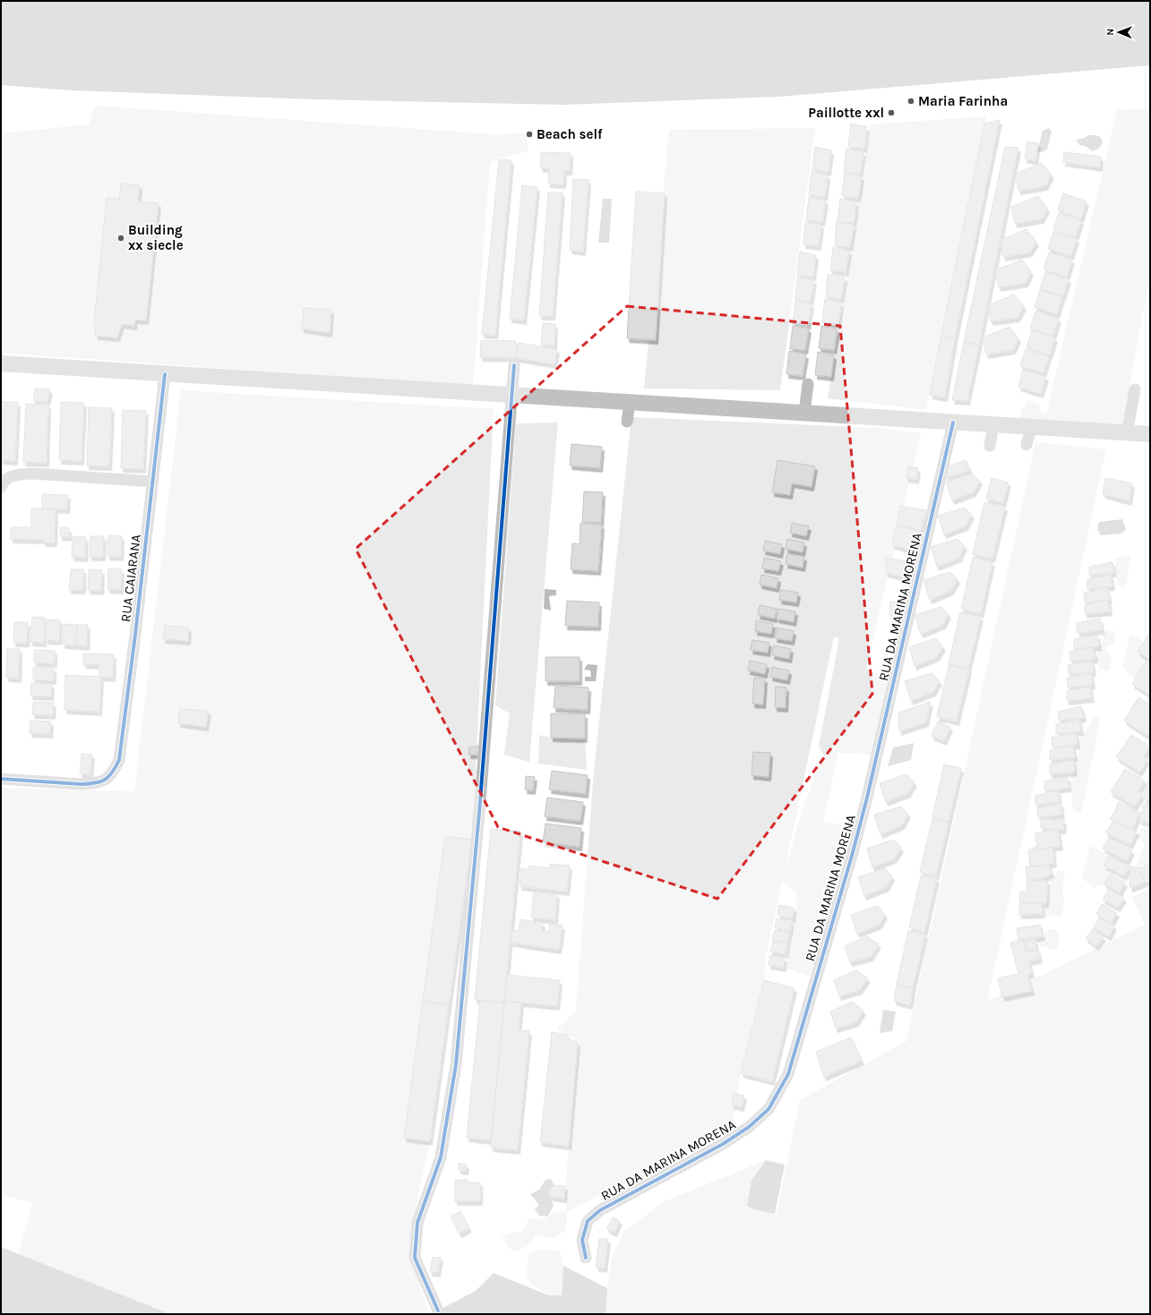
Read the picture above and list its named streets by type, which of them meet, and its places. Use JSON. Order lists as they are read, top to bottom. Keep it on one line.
{"streets":{"street":["RUA CAIARANA","RUA DA MARINA MORENA"]},"places":["Maria Farinha","Paillotte xxl","Beach self","Building xx siecle"],"north":"left"}
